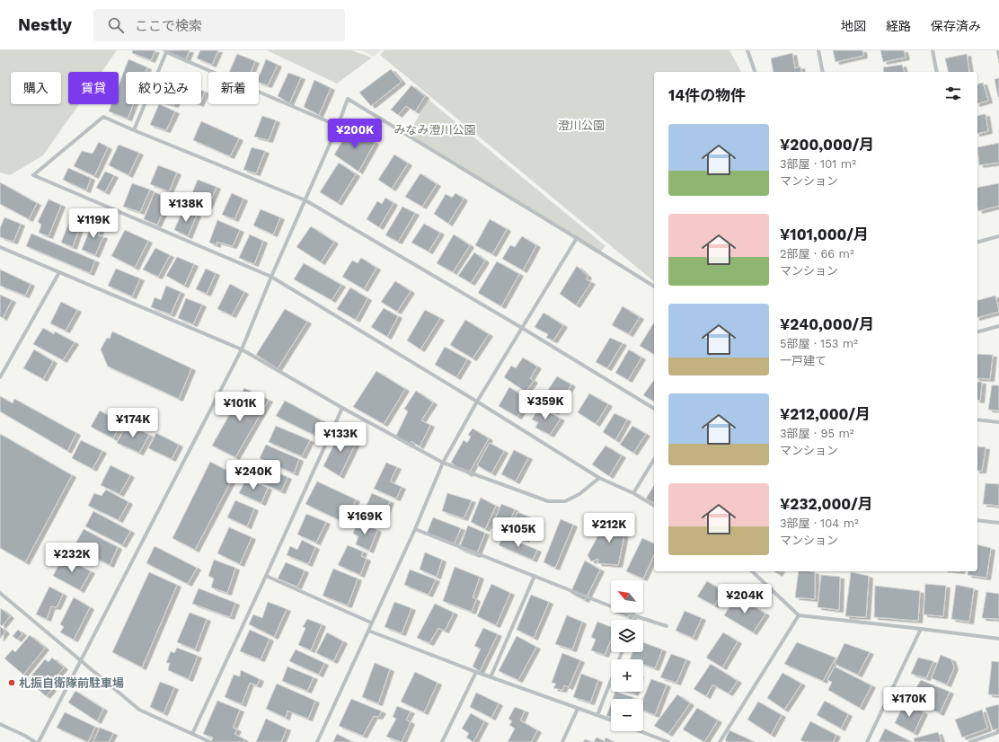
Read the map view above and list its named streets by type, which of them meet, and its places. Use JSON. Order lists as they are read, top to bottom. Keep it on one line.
{"parks":["澄川公園","みなみ澄川公園"],"places":["札振自衛隊前駐車場"],"north":"top left","page":{"header":"Nestly","search":"ここで検索","nav":["地図","経路","保存済み"],"chip":["購入","賃貸","絞り込み","新着"],"heading":"14件の物件","list":[{"name":"¥200,000/月","note":"3部屋 · 101 m² · マンション"},{"name":"¥101,000/月","note":"2部屋 · 66 m² · マンション"},{"name":"¥240,000/月","note":"5部屋 · 153 m² · 一戸建て"},{"name":"¥212,000/月","note":"3部屋 · 95 m² · マンション"},{"name":"¥232,000/月","note":"3部屋 · 104 m² · マンション"}],"price":["¥200K","¥138K","¥119K","¥359K","¥101K","¥174K","¥133K","¥240K","¥169K","¥212K","¥105K","¥232K","¥204K","¥170K"],"map_buttons":["+","−"]}}
